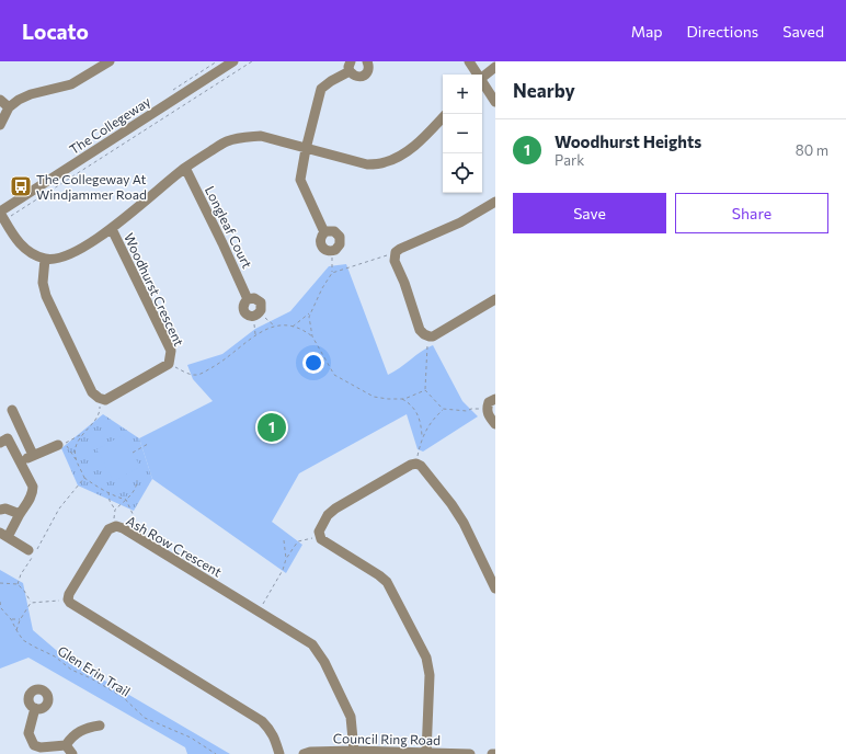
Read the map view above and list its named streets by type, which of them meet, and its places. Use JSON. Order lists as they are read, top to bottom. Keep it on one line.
{"streets":{"street":["The Collegeway","Longleaf Court","Woodhurst Crescent","Ash Row Crescent","Council Ring Road"],"path":["Glen Erin Trail"]},"crossings":[["Ash Row Crescent","Council Ring Road"]],"places":{"bus stop":["The Collegeway At Windjammer Road"]},"page":{"header":"Locato","nav":["Map","Directions","Saved"],"heading":"Nearby","map_buttons":["+","−"],"list":[{"mark":"1","name":"Woodhurst Heights","note":"Park","value":"80 m"}],"buttons":["Save","Share"],"pins":"1"}}
